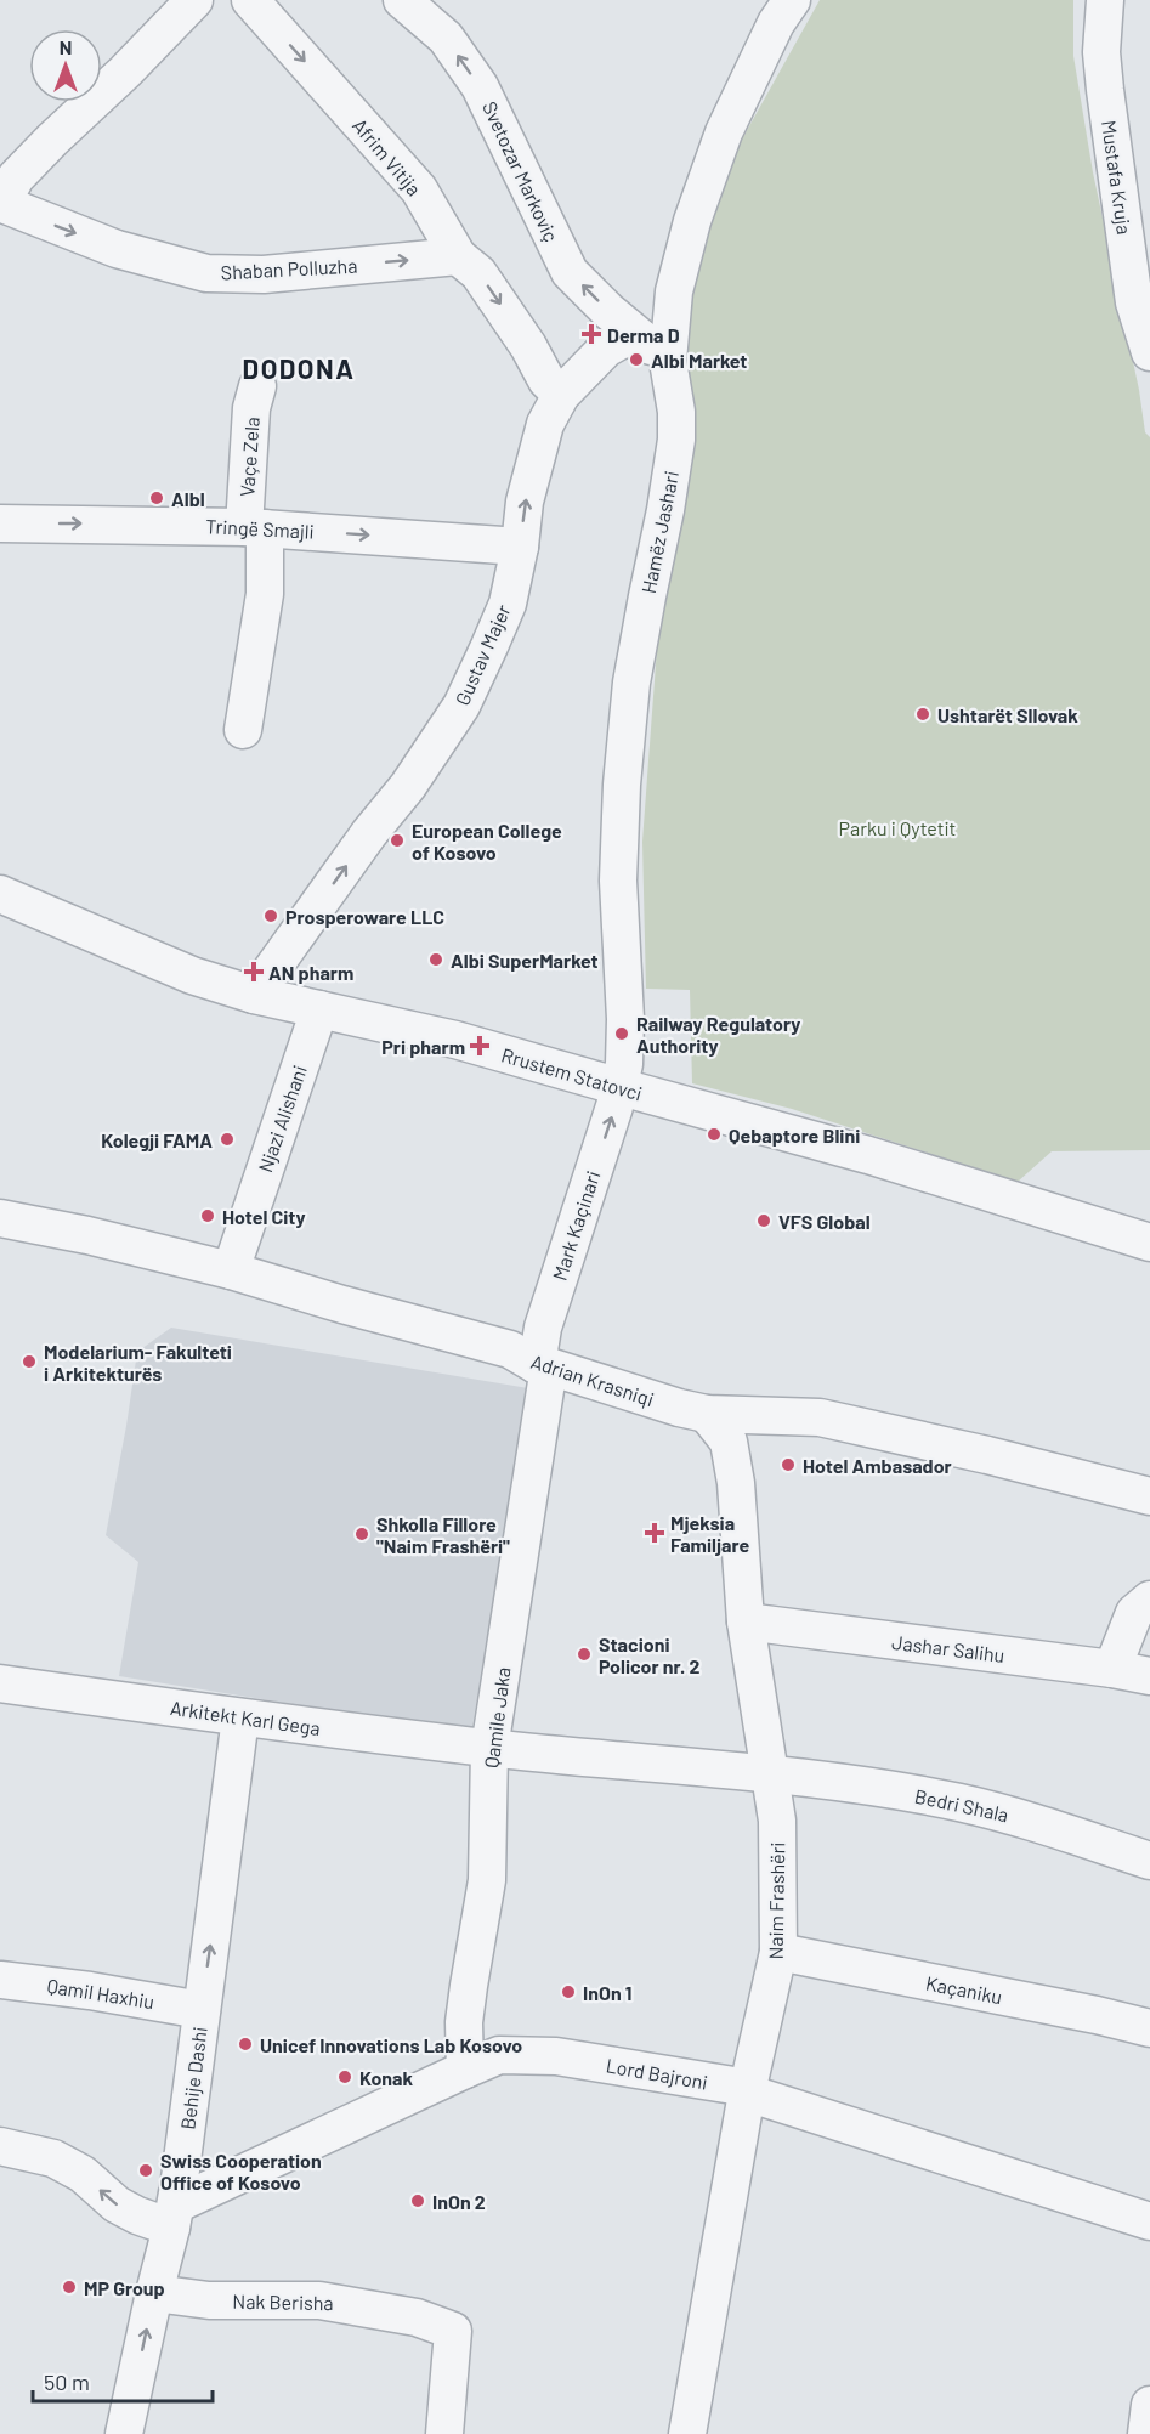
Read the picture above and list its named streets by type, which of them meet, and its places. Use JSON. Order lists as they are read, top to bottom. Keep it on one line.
{"streets":{"street":["Afrim Vitija","Svetozar Markoviç","Mustafa Kruja","Shaban Polluzha","Vaçe Zela","Tringë Smajli","Hamëz Jashari","Gustav Majer","Rrustem Statovci","Njazi Alishani","Mark Kaçinari","Adrian Krasniqi","Jashar Salihu","Arkitekt Karl Gega","Qamile Jaka","Bedri Shala","Naim Frashëri","Kaçaniku","Qamil Haxhiu","Lord Bajroni","Behije Dashi","Nak Berisha"]},"crossings":[["Afrim Vitija","Shaban Polluzha"],["Afrim Vitija","Gustav Majer"],["Svetozar Markoviç","Hamëz Jashari"],["Svetozar Markoviç","Gustav Majer"],["Vaçe Zela","Tringë Smajli"],["Tringë Smajli","Gustav Majer"],["Hamëz Jashari","Gustav Majer"],["Hamëz Jashari","Rrustem Statovci"],["Hamëz Jashari","Mark Kaçinari"],["Gustav Majer","Rrustem Statovci"],["Rrustem Statovci","Njazi Alishani"],["Rrustem Statovci","Mark Kaçinari"],["Njazi Alishani","Adrian Krasniqi"],["Mark Kaçinari","Adrian Krasniqi"],["Mark Kaçinari","Qamile Jaka"],["Adrian Krasniqi","Qamile Jaka"],["Adrian Krasniqi","Naim Frashëri"],["Jashar Salihu","Naim Frashëri"],["Arkitekt Karl Gega","Qamile Jaka"],["Arkitekt Karl Gega","Bedri Shala"],["Arkitekt Karl Gega","Naim Frashëri"],["Arkitekt Karl Gega","Behije Dashi"],["Qamile Jaka","Lord Bajroni"],["Bedri Shala","Naim Frashëri"],["Naim Frashëri","Kaçaniku"],["Naim Frashëri","Lord Bajroni"],["Qamil Haxhiu","Behije Dashi"],["Lord Bajroni","Behije Dashi"],["Behije Dashi","Nak Berisha"]],"one_way":["Afrim Vitija","Svetozar Markoviç","Shaban Polluzha","Tringë Smajli","Gustav Majer","Mark Kaçinari","Behije Dashi"],"districts":["DODONA"],"parks":["Parku i Qytetit"],"places":{"health":["Derma D","AN pharm","Pri pharm","Mjeksia Familjare"],"other":["Albi Market","Albl","Ushtarët Sllovak","European College of Kosovo","Prosperoware LLC","Albi SuperMarket","Railway Regulatory Authority","Qebaptore Blini","Kolegji FAMA","Hotel City","VFS Global","Modelarium- Fakulteti i Arkitekturës","Hotel Ambasador","Shkolla Fillore \"Naim Frashëri\"","Stacioni Policor nr. 2","InOn 1","Unicef Innovations Lab Kosovo","Konak","Swiss Cooperation Office of Kosovo","InOn 2","MP Group"]},"scale_bar":"50 m","north":"top"}
